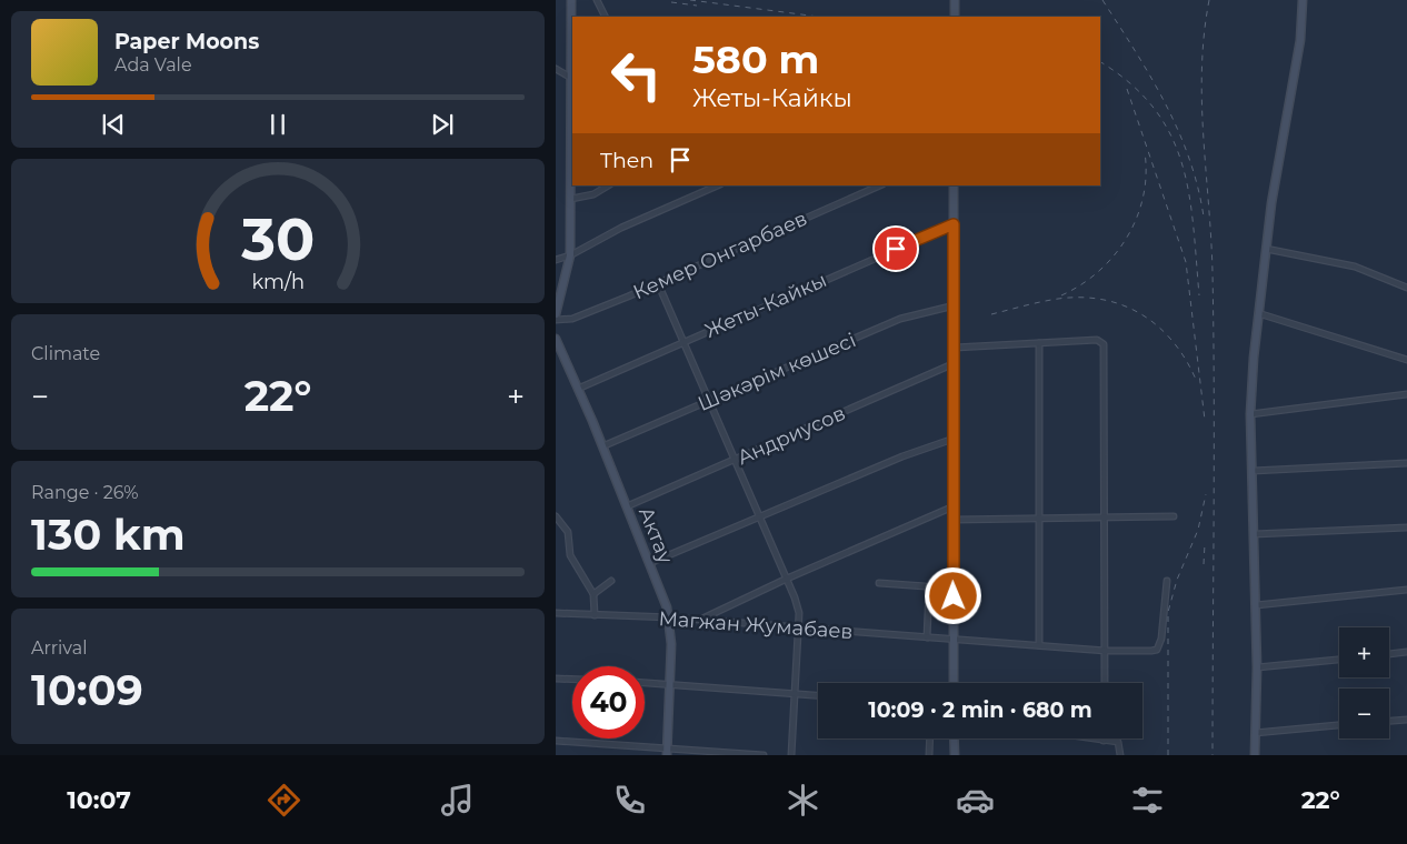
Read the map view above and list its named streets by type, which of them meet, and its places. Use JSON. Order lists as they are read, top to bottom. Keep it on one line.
{"streets":{"street":["Кемер Онгарбаев","Жеты-Кайкы","Шәкәрім көшесі","Андриусов","Актау","Магжан Жумабаев"]},"crossings":[["Жеты-Кайкы","Актау"],["Шәкәрім көшесі","Актау"],["Андриусов","Актау"],["Актау","Магжан Жумабаев"]],"page":{"turn":["580 m","Жеты-Кайкы"],"song":["Paper Moons","Ada Vale"],"then":"Then","tile":["Climate",["Range · 26%","130 km"],["Arrival","10:09"]],"heat":["−","22°","+"],"map_buttons":["+","−"],"limit":"40","trip":"10:09 · 2 min · 680 m","tabs":["10:07","22°"],"gauge":["30","km/h"]}}
